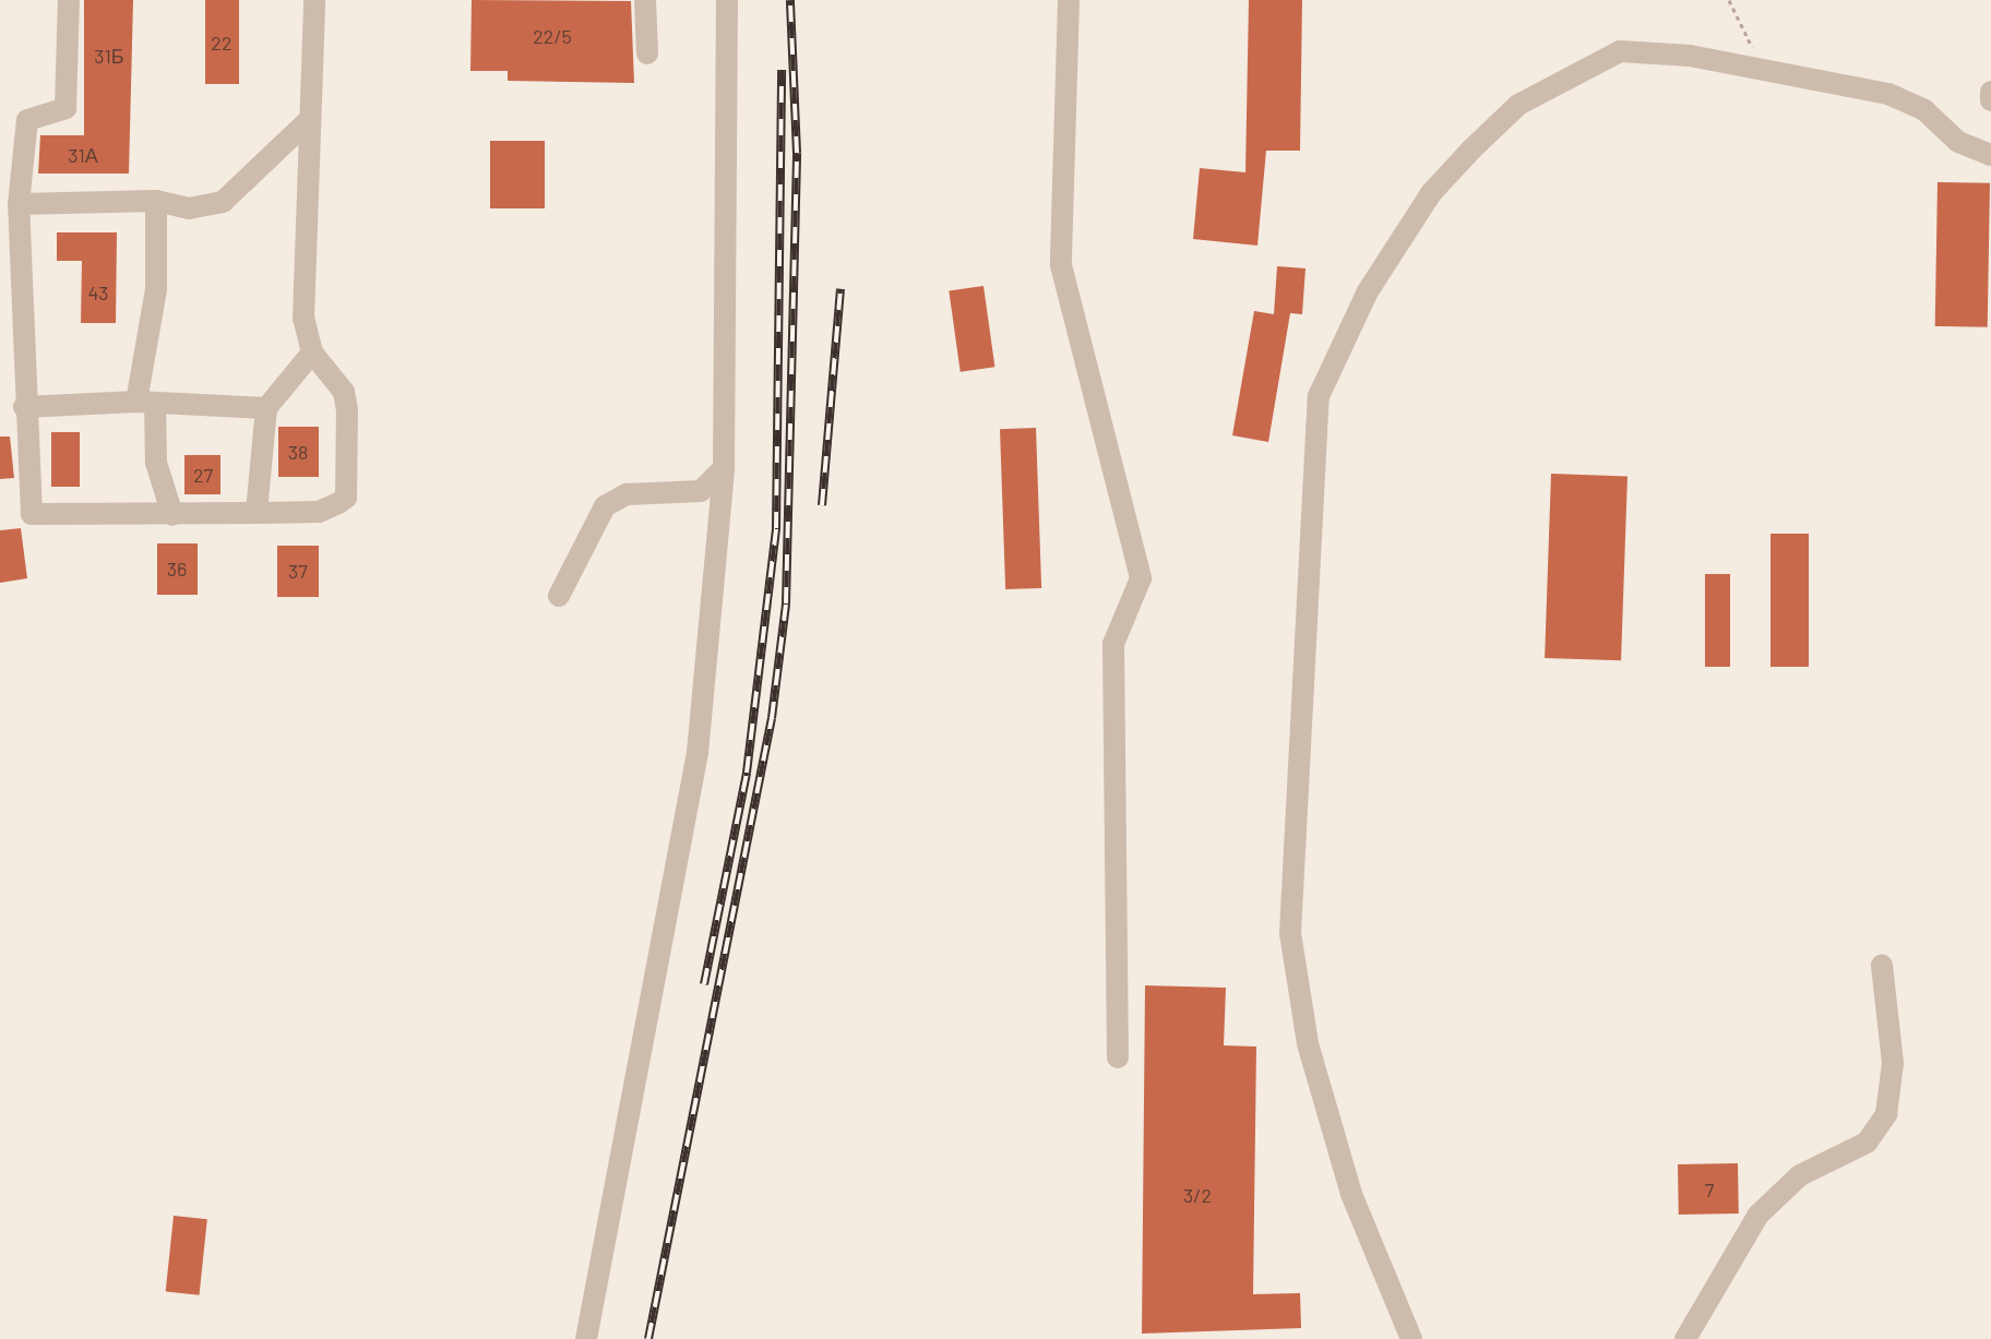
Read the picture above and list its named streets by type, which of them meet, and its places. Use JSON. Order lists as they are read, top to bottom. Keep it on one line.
{"house_numbers":["22/5","22","31Б","31А","43","38","27","36","37","7","3/2"]}
